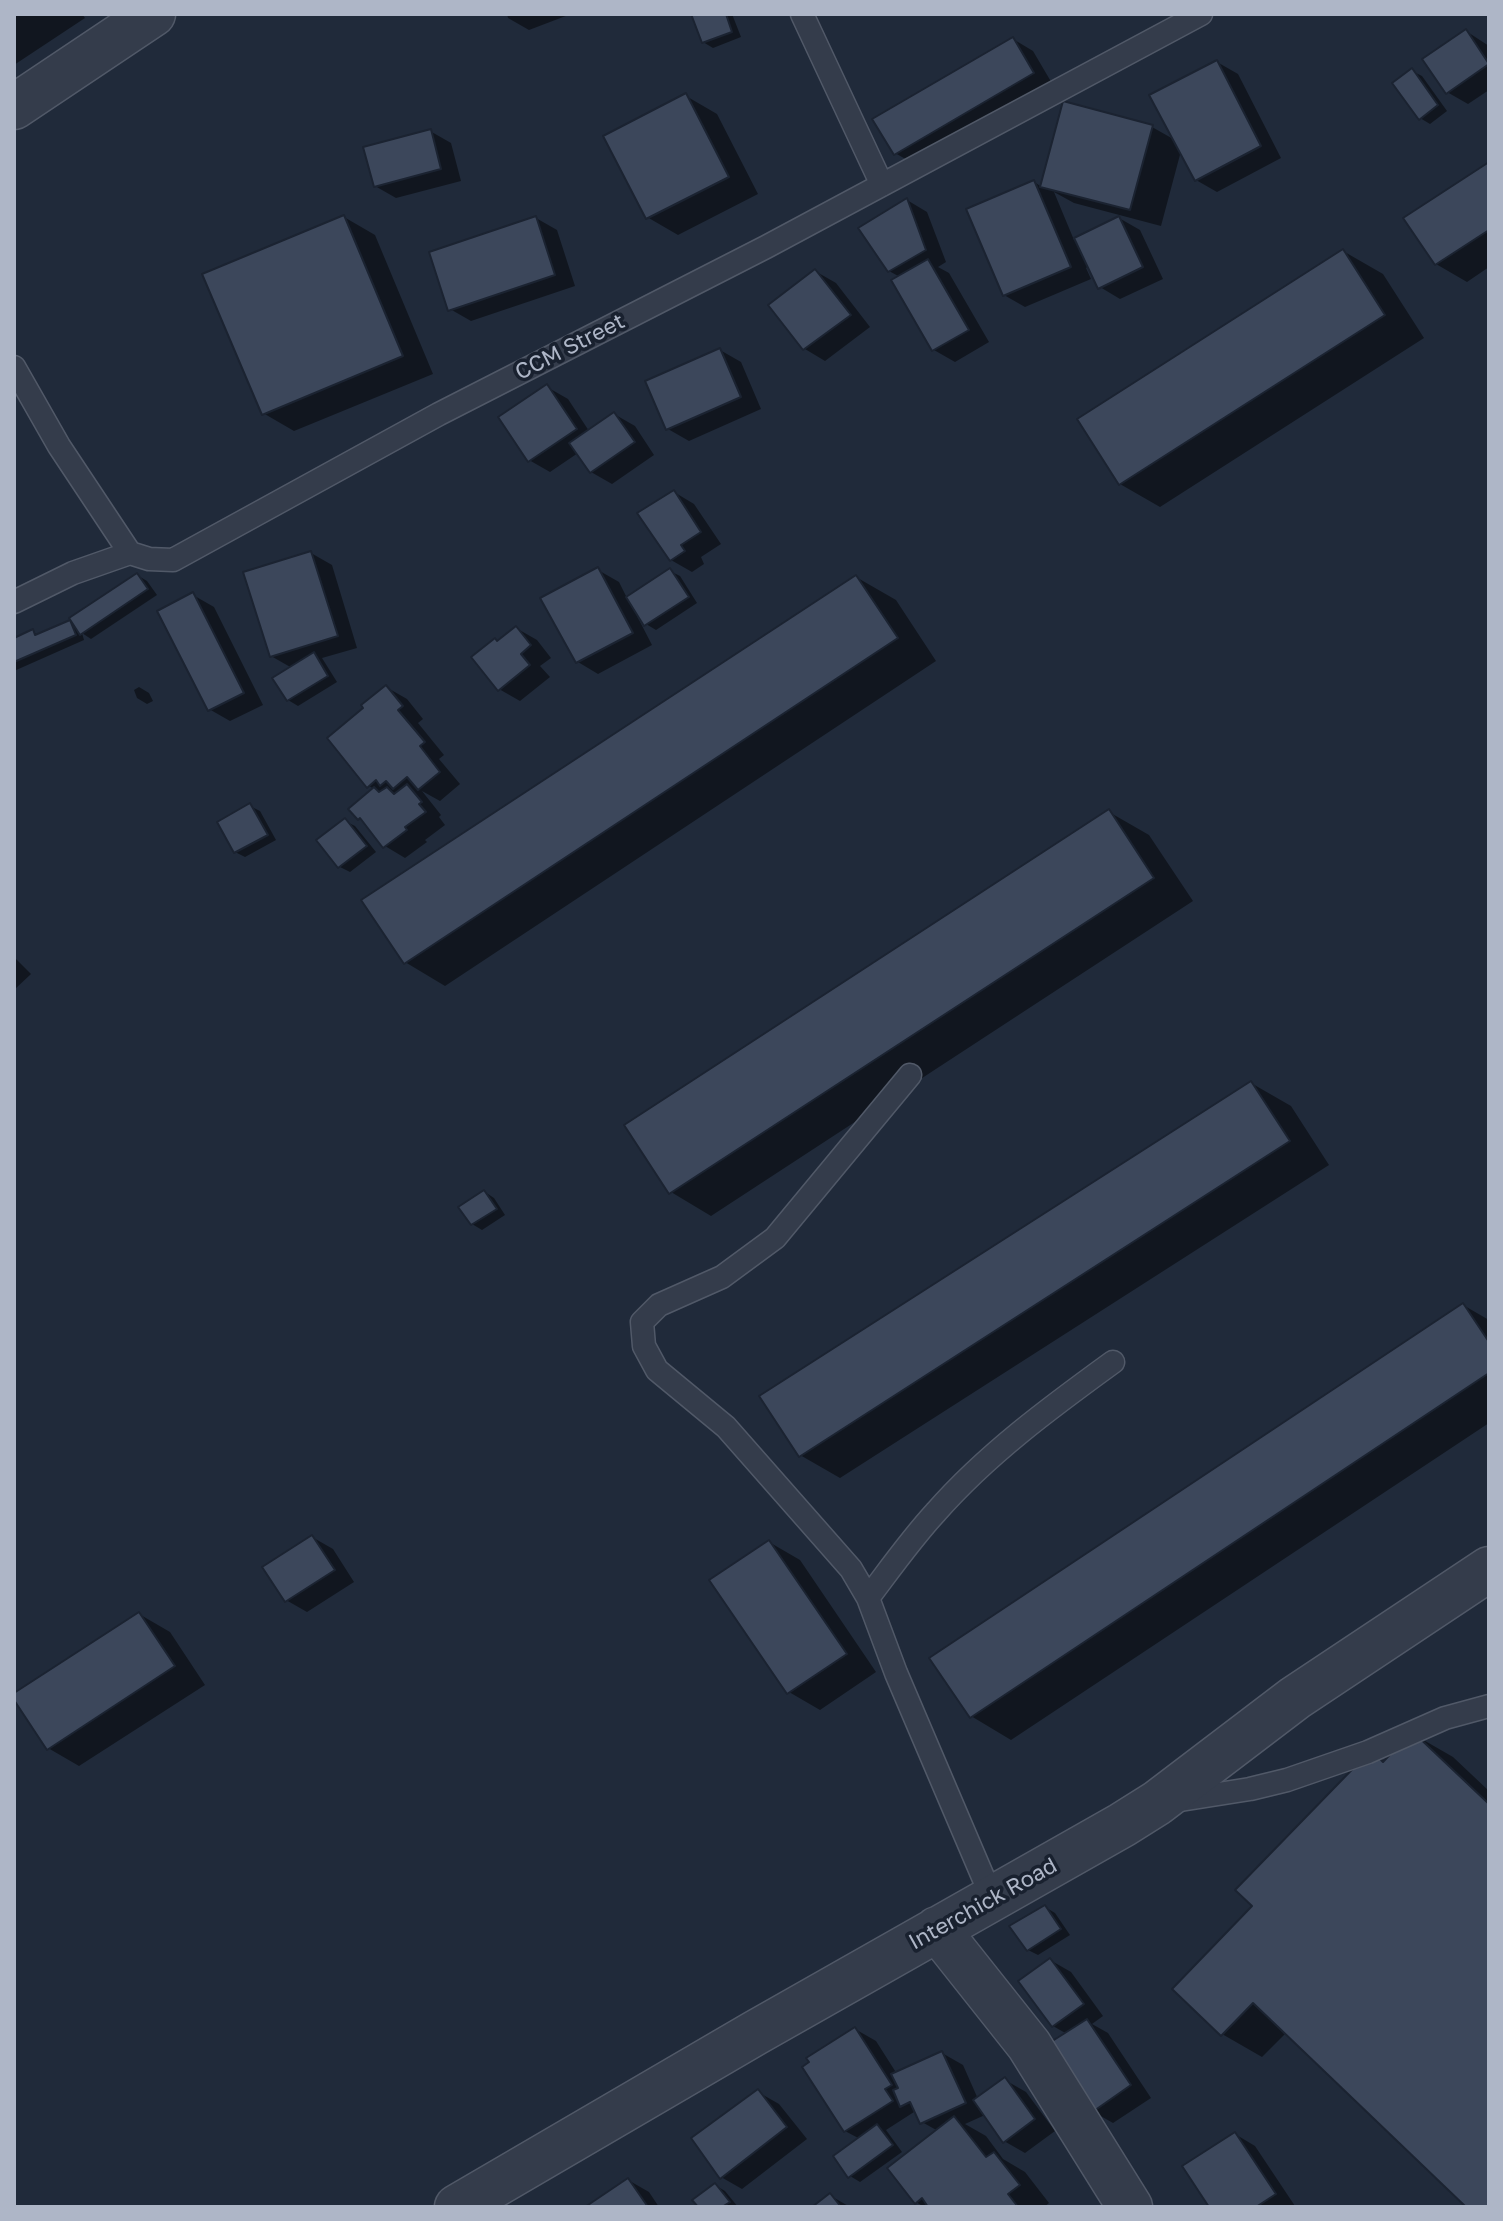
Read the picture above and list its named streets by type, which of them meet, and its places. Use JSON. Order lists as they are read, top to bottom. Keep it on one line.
{"streets":{"street":["Interchick Road"],"lane":["CCM Street"]}}
